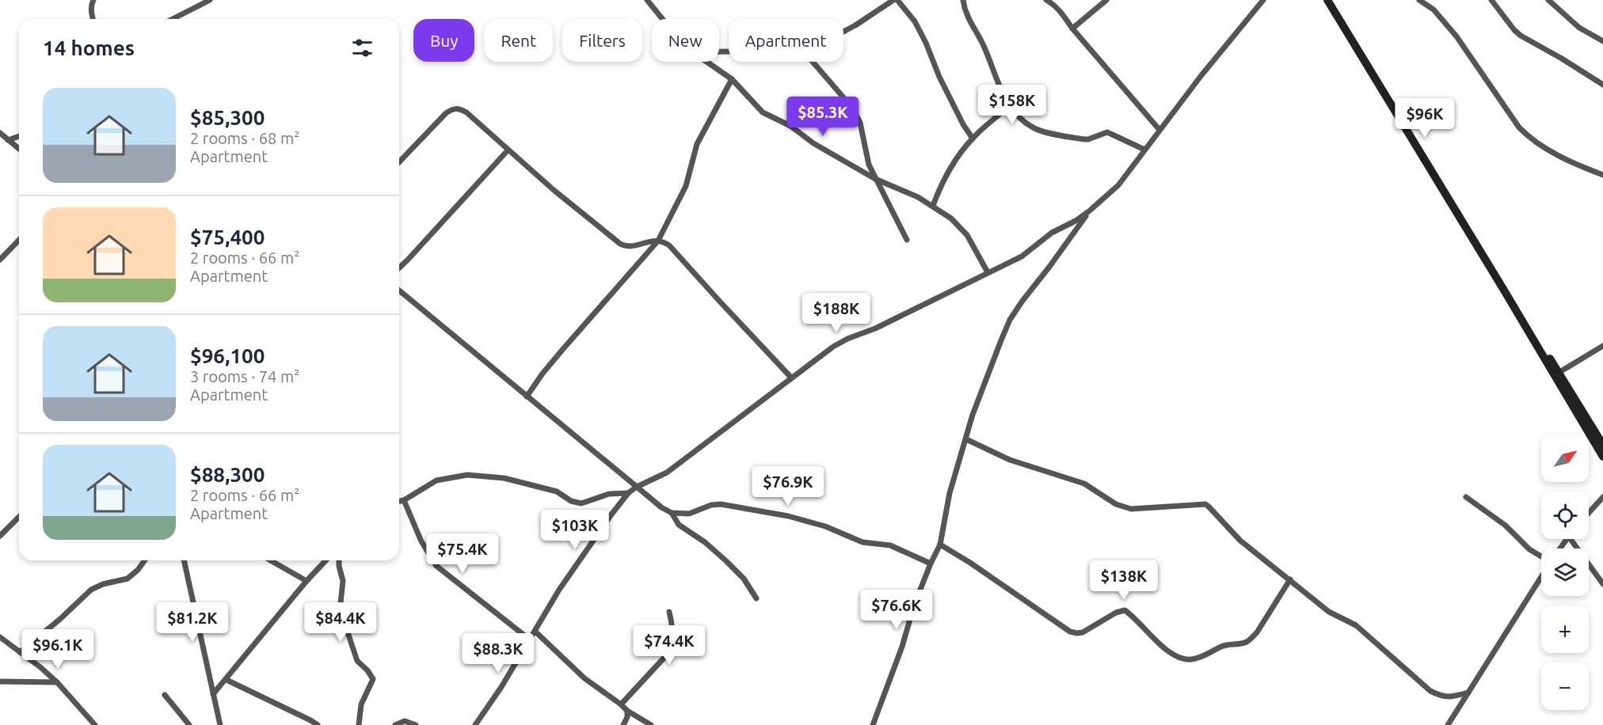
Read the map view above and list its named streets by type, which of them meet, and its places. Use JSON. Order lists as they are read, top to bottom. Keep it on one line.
{"north":"top right","page":{"chip":["Buy","Rent","Filters","New","Apartment"],"heading":"14 homes","list":[{"name":"$85,300","note":"2 rooms · 68 m² · Apartment"},{"name":"$75,400","note":"2 rooms · 66 m² · Apartment"},{"name":"$96,100","note":"3 rooms · 74 m² · Apartment"},{"name":"$88,300","note":"2 rooms · 66 m² · Apartment"}],"price":["$158K","$85.3K","$96K","$188K","$76.9K","$103K","$75.4K","$138K","$76.6K","$81.2K","$84.4K","$74.4K","$96.1K","$88.3K"],"map_buttons":["+","−"]}}
